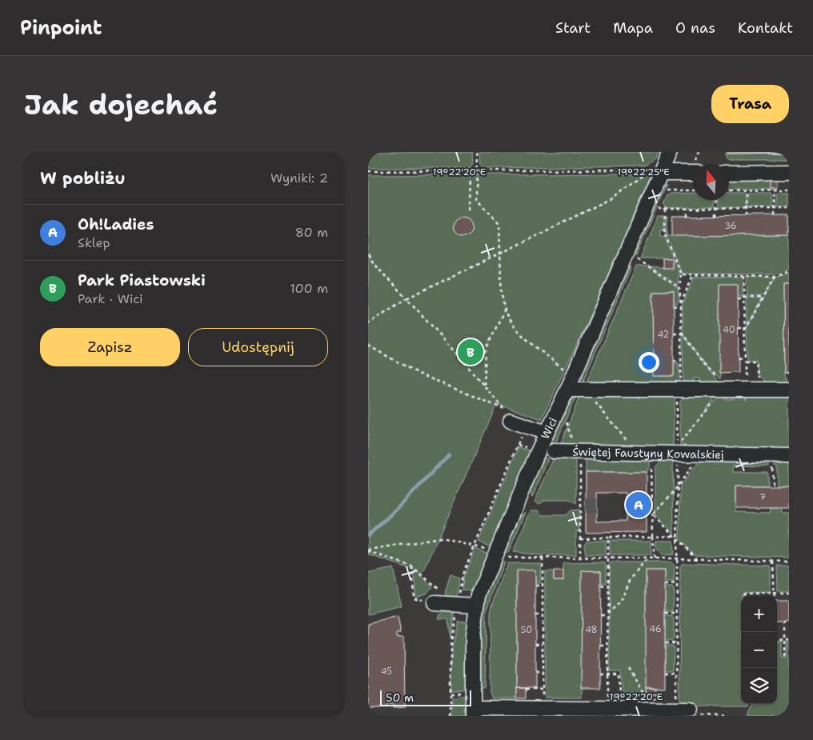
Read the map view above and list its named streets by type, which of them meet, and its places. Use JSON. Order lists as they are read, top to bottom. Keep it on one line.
{"streets":{"street":["Wici","Świętej Faustyny Kowalskiej"]},"house_numbers":["36","40","42","7","46","50","48","45"],"scale_bar":"50 m","north":"top","page":{"header":"Pinpoint","nav":["Start","Mapa","O nas","Kontakt"],"buttons":["Trasa",["Zapisz","Udostępnij"]],"title":"Jak dojechać","heading":["W pobliżu","Wyniki: 2"],"list":[{"mark":"A","name":"Oh!Ladies","note":"Sklep","value":"80 m"},{"mark":"B","name":"Park Piastowski","note":"Park · Wici","value":"100 m"}],"pins":["B","A"],"map_buttons":["+","−"],"scale":"50 m"},"coordinates":["19°22'20\"E","19°22'25\"E"]}
